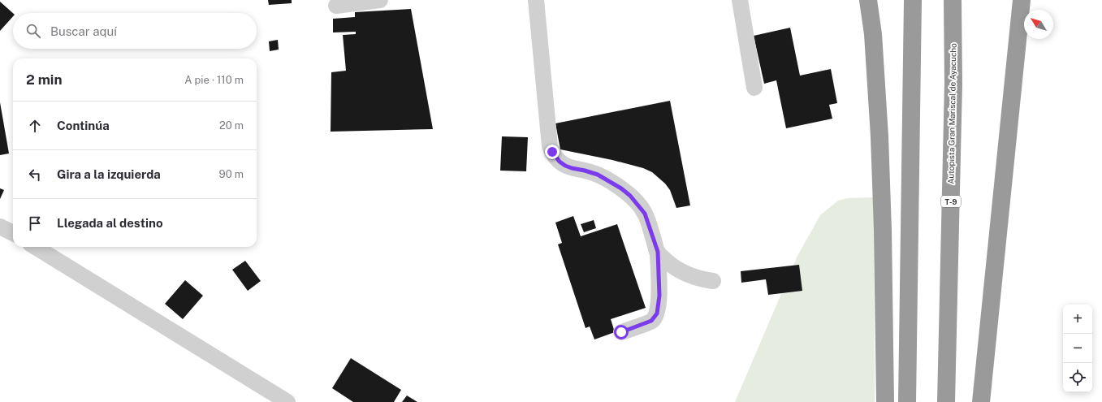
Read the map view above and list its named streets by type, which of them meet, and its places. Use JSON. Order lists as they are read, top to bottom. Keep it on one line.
{"streets":{"highway":["Autopista Gran Mariscal de Ayacucho","T-9"]},"north":"top left","page":{"search":"Buscar aquí","heading":["2 min","A pie · 110 m"],"list":[["Continúa","20 m"],["Gira a la izquierda","90 m"],"Llegada al destino"],"map_buttons":["+","−"]}}
